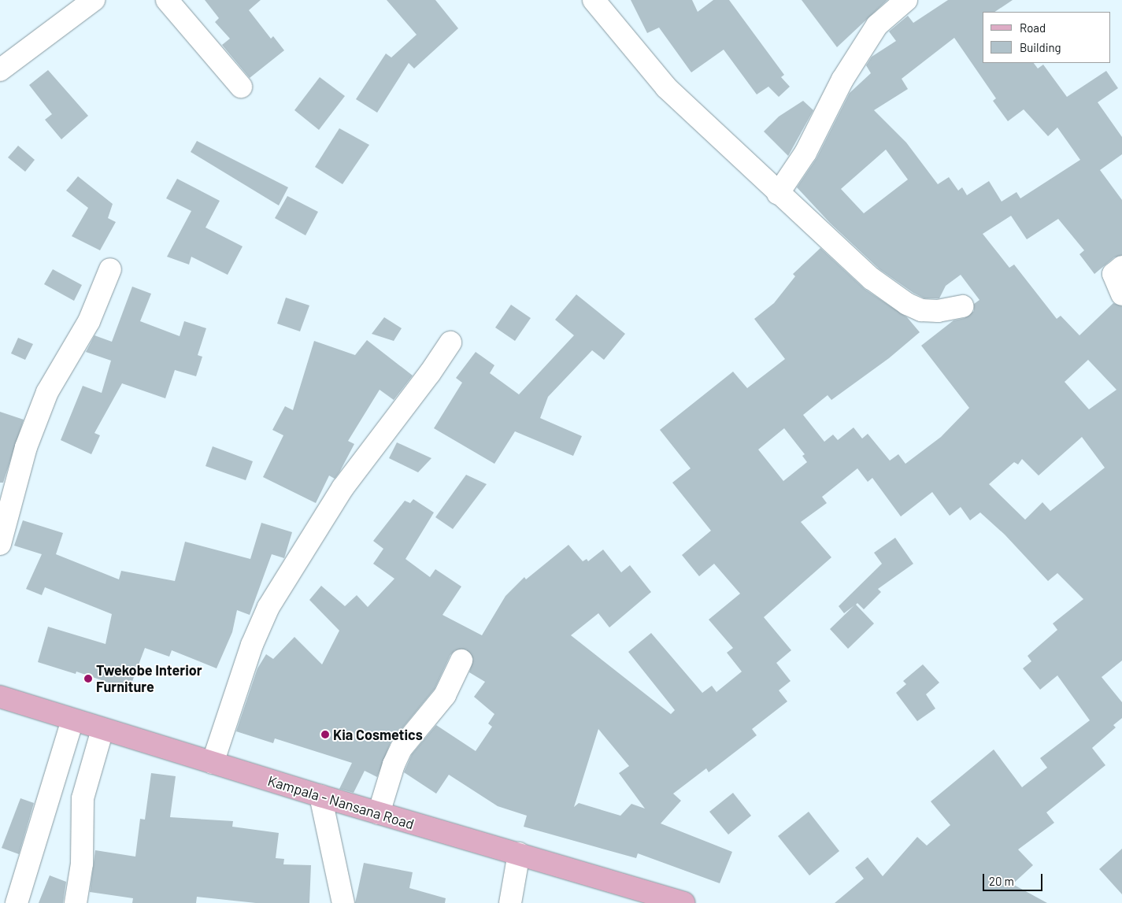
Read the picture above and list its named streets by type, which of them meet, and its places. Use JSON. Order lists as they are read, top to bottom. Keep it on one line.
{"streets":{"main road":["Kampala - Nansana Road"]},"places":["Twekobe Interior Furniture","Kia Cosmetics"],"legend":["Road","Building"],"scale_bar":"20 m"}
